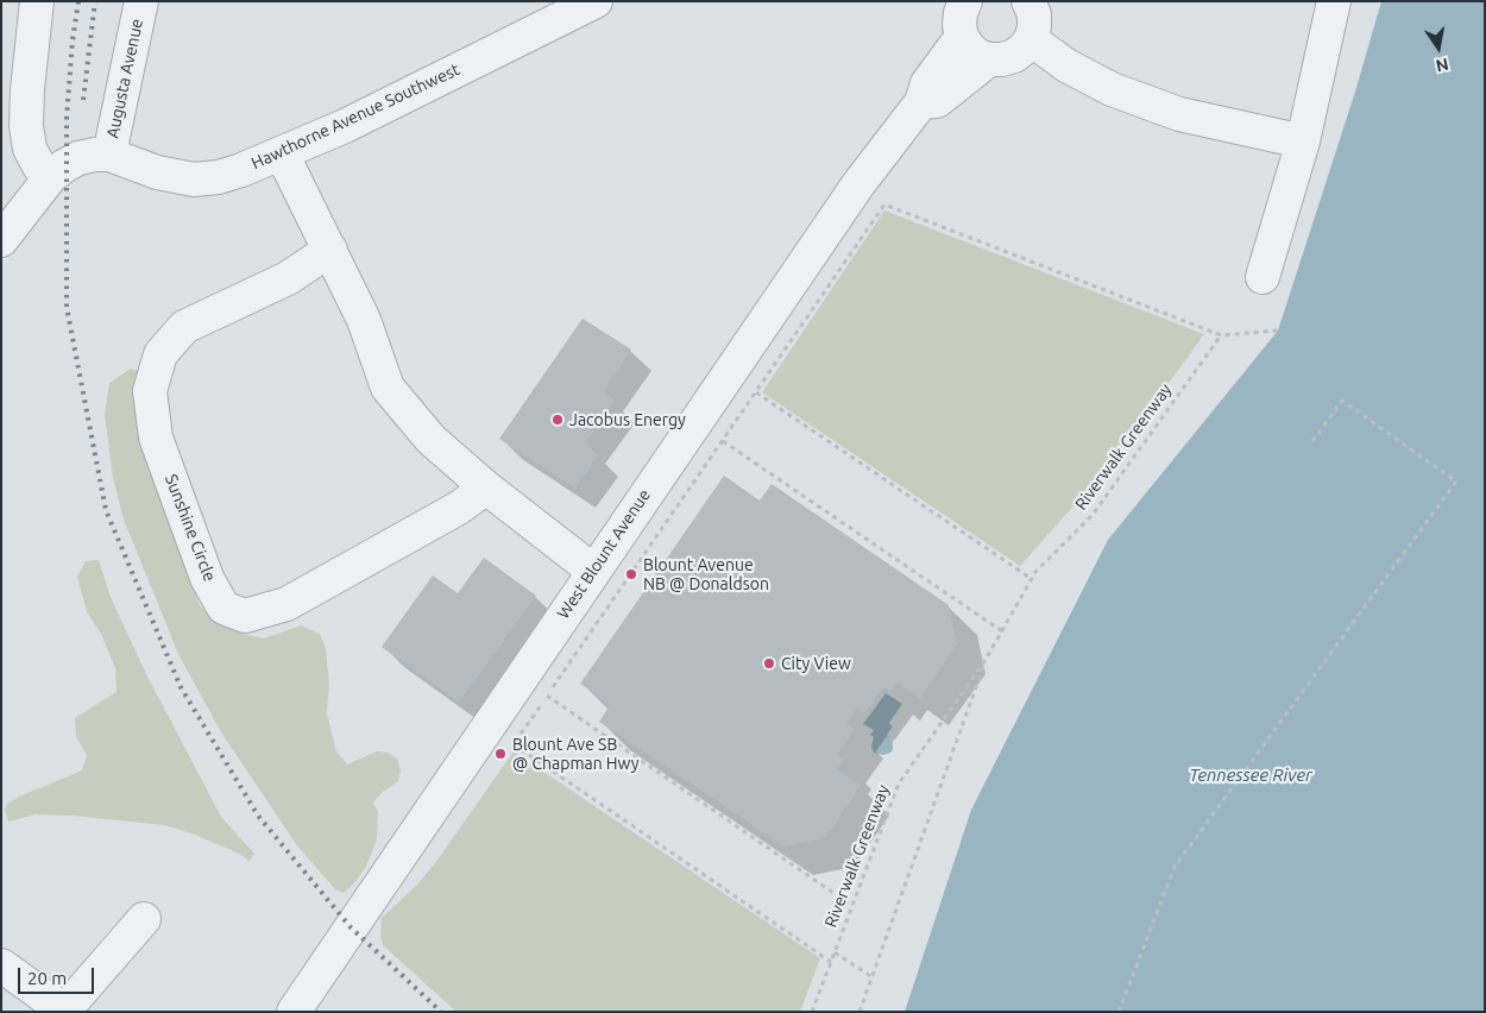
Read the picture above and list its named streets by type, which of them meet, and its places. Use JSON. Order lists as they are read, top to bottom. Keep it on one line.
{"streets":{"street":["Augusta Avenue","Hawthorne Avenue Southwest","Sunshine Circle","West Blount Avenue"],"path":["Riverwalk Greenway"]},"crossings":[["Augusta Avenue","Hawthorne Avenue Southwest"]],"water":["Tennessee River"],"places":["Jacobus Energy","Blount Avenue NB @ Donaldson","City View","Blount Ave SB @ Chapman Hwy"],"scale_bar":"20 m","north":"bottom"}
